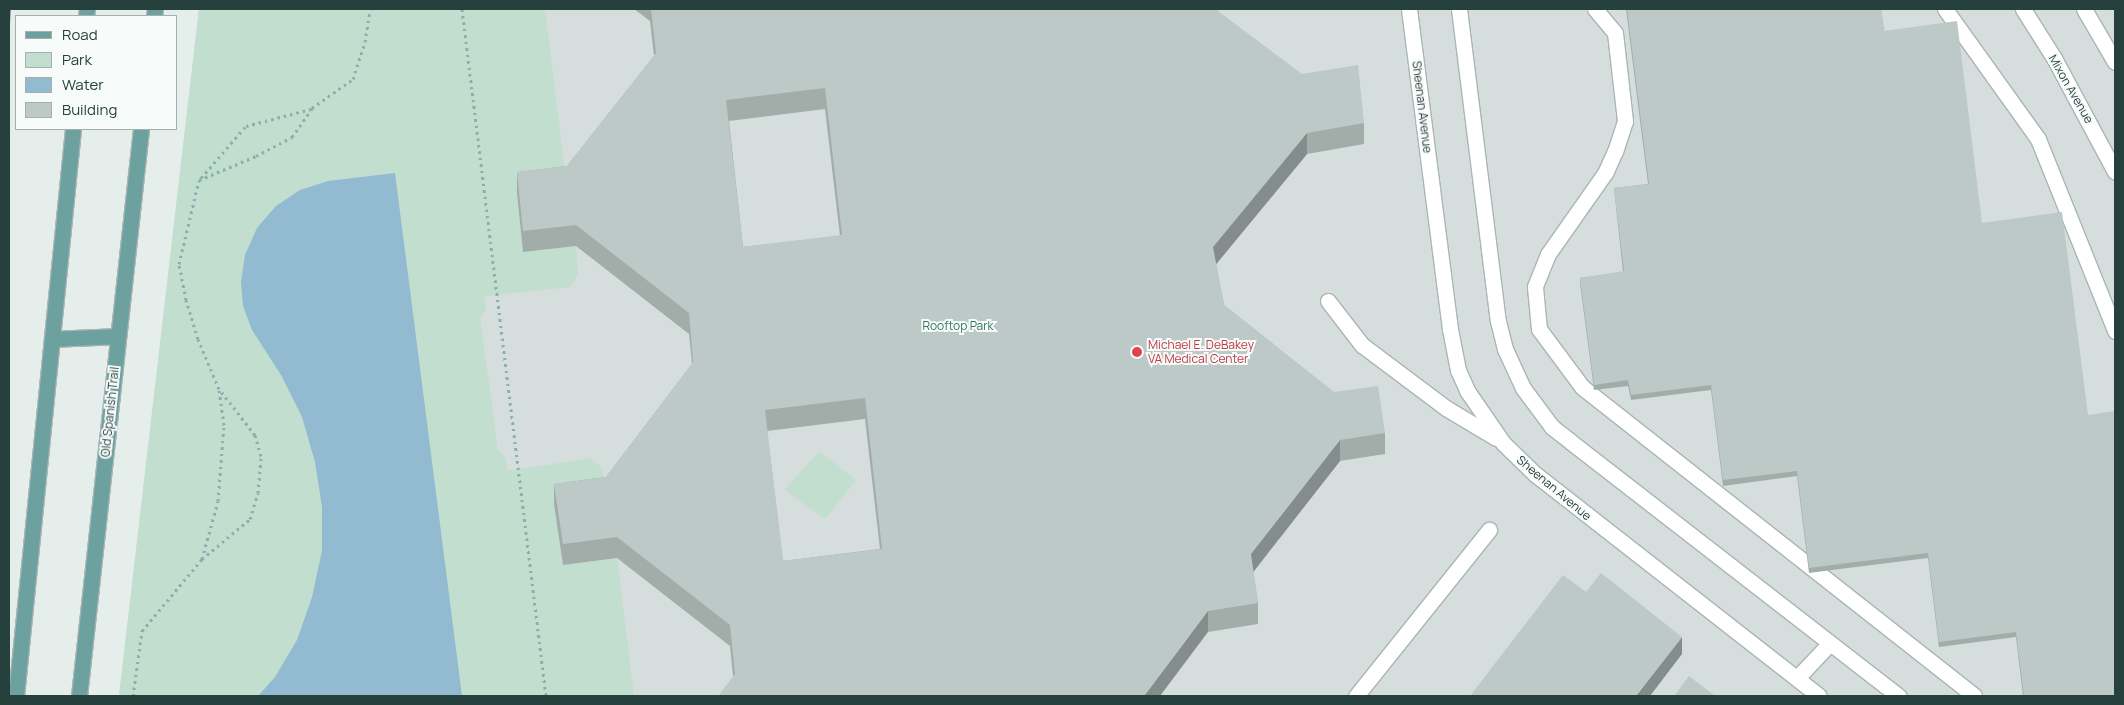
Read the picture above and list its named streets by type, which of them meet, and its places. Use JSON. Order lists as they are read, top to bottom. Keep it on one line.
{"streets":{"main road":["Old Spanish Trail"],"street":["Mixon Avenue","Sheenan Avenue"]},"parks":["Rooftop Park"],"places":["Michael E. DeBakey VA Medical Center"],"legend":["Road","Park","Water","Building"]}
